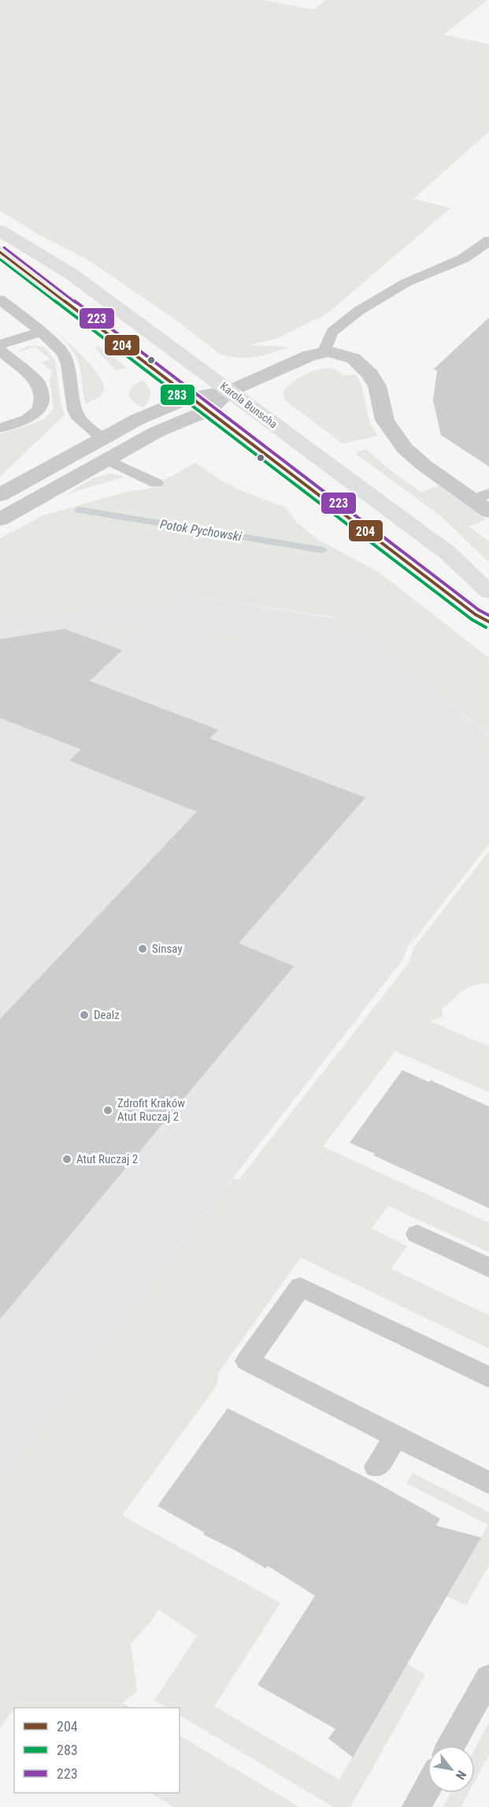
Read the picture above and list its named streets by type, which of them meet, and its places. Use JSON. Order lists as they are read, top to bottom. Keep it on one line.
{"streets":{"main road":["Karola Bunscha"]},"water":["Potok Pychowski"],"places":["Sinsay","Dealz","Zdrofit Kraków Atut Ruczaj 2","Atut Ruczaj 2"],"lines":["transit line 223","transit line 204","transit line 283"],"legend":["204","283","223"],"north":"bottom right"}
